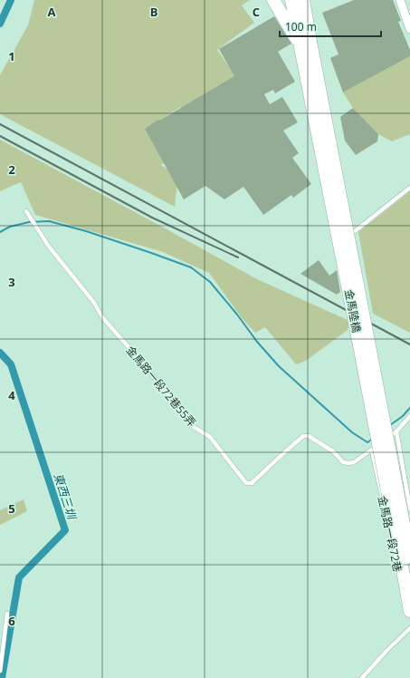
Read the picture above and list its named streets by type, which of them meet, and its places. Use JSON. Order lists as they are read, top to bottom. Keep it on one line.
{"streets":{"main road":["金馬陸橋"],"lane":["金馬路一段72巷55弄","金馬路一段72巷"]},"crossings":[["金馬陸橋","金馬路一段72巷"],["金馬路一段72巷55弄","金馬路一段72巷"]],"water":["東西三圳"],"scale_bar":"100 m","grid":{"columns":["A","B","C"],"rows":["1","2","3","4","5","6"]}}
